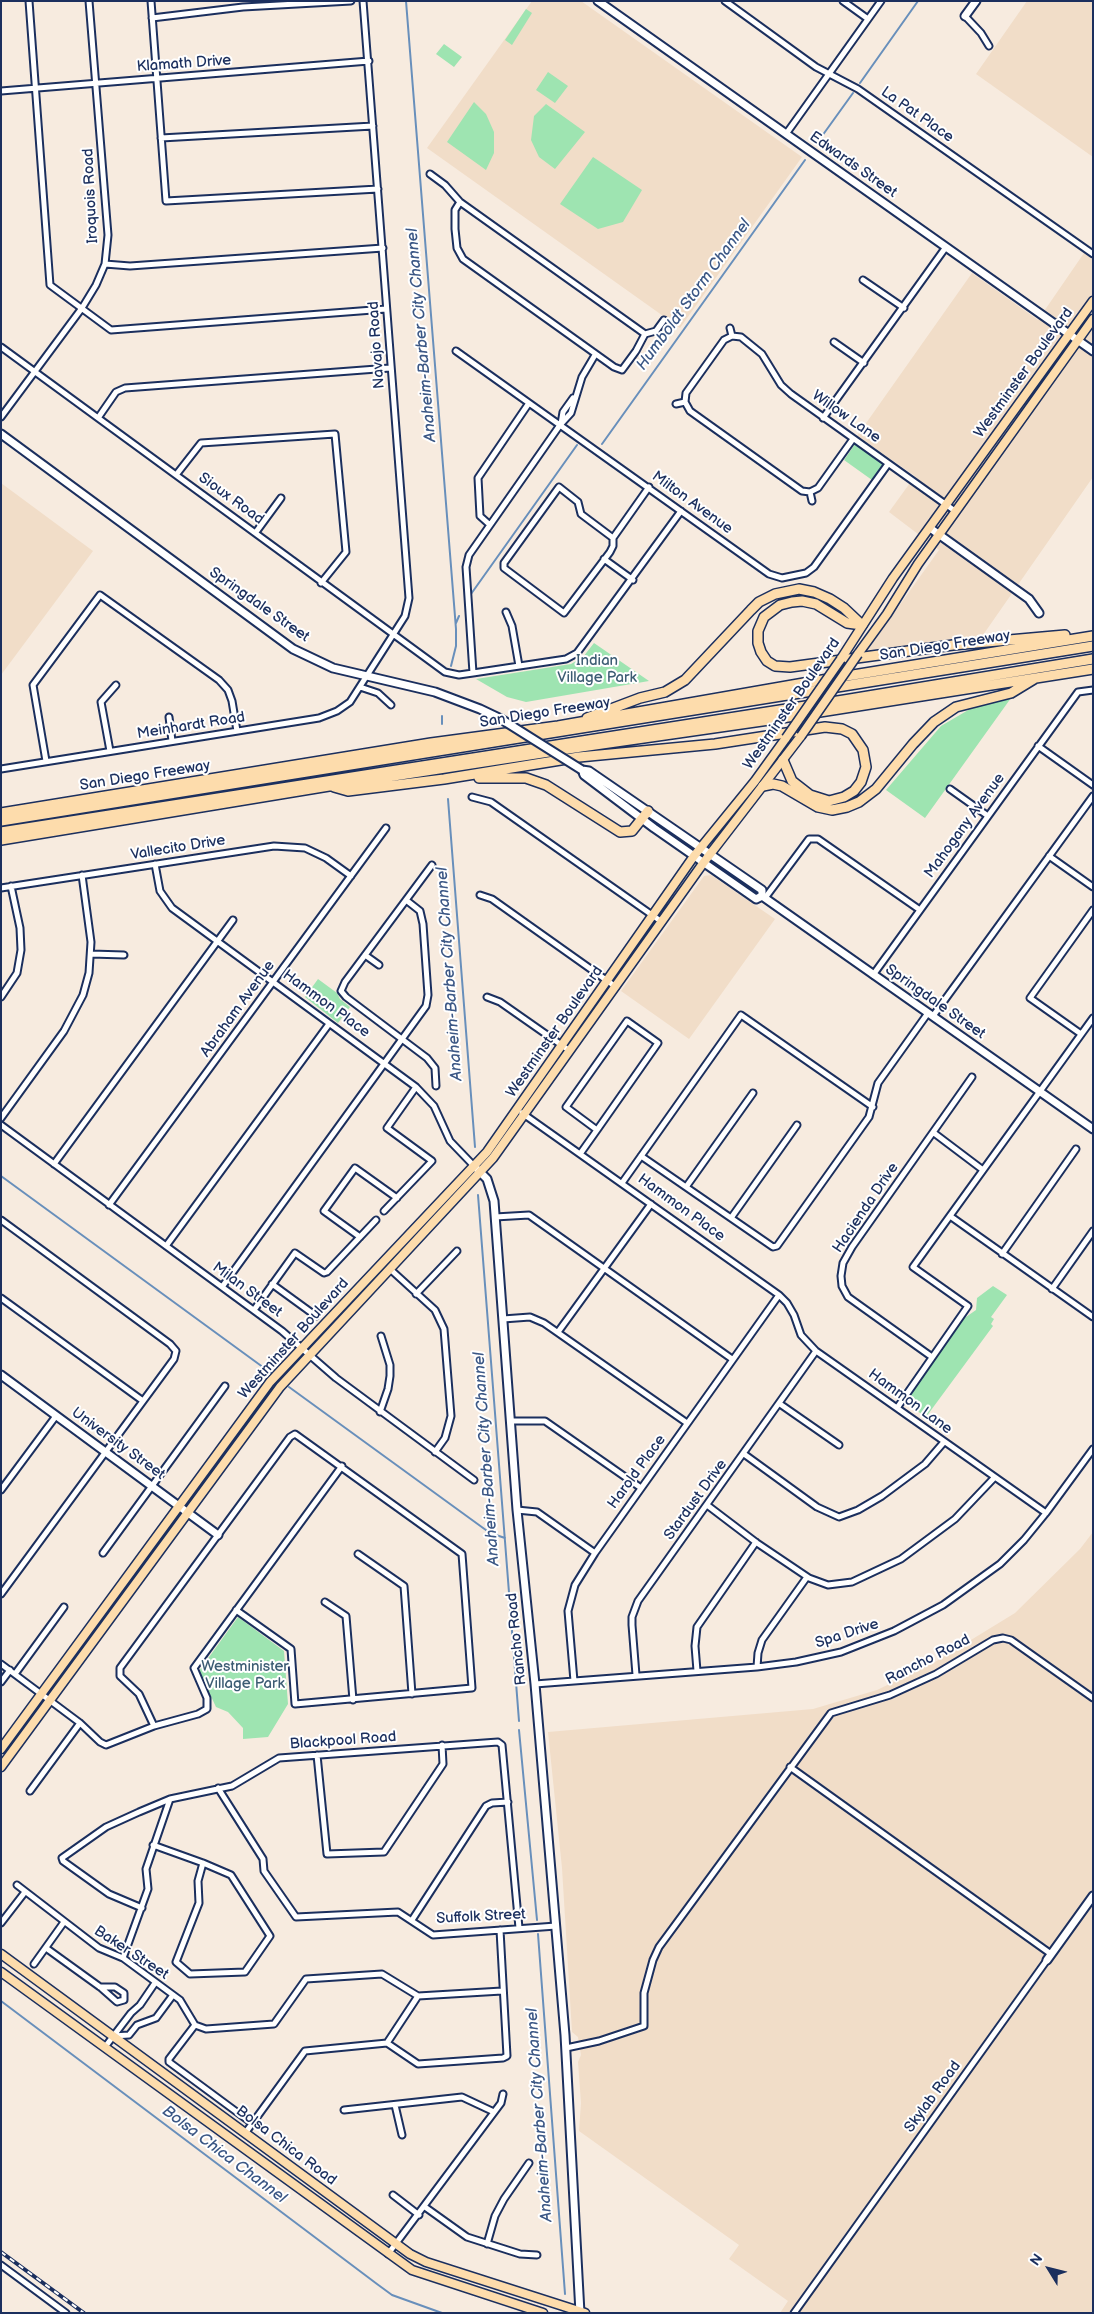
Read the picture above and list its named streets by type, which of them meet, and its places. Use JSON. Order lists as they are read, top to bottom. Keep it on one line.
{"streets":{"highway":["San Diego Freeway"],"main road":["Westminster Boulevard","Bolsa Chica Road"],"street":["Klamath Drive","La Pat Place","Edwards Street","Iroquois Road","Navajo Road","Willow Lane","Sioux Road","Milton Avenue","Springdale Street","Meinhardt Road","Mahogany Avenue","Vallecito Drive","Hammon Place","Abraham Avenue","Hacienda Drive","Milan Street","Hammon Lane","University Street","Harold Place","Stardust Drive","Spa Drive","Rancho Road","Blackpool Road","Suffolk Street","Baker Street","Skylab Road"]},"crossings":[["Klamath Drive","Iroquois Road"],["Klamath Drive","Navajo Road"],["Edwards Street","Westminster Boulevard"],["Iroquois Road","Sioux Road"],["Navajo Road","Sioux Road"],["Navajo Road","Springdale Street"],["Navajo Road","Meinhardt Road"],["Westminster Boulevard","Willow Lane"],["Westminster Boulevard","Springdale Street"],["Westminster Boulevard","Hammon Place"],["Westminster Boulevard","Milan Street"],["Westminster Boulevard","University Street"],["Westminster Boulevard","Rancho Road"],["Willow Lane","Milton Avenue"],["Springdale Street","Meinhardt Road"],["Springdale Street","Mahogany Avenue"],["Vallecito Drive","Hammon Place"],["Vallecito Drive","Abraham Avenue"],["Hammon Place","Abraham Avenue"],["Hammon Place","Hammon Lane"],["Hammon Place","Harold Place"],["Hammon Place","Rancho Road"],["Abraham Avenue","Milan Street"],["Hammon Lane","Harold Place"],["Hammon Lane","Stardust Drive"],["Hammon Lane","Spa Drive"],["Harold Place","Spa Drive"],["Stardust Drive","Spa Drive"],["Spa Drive","Rancho Road"],["Rancho Road","Suffolk Street"],["Rancho Road","Bolsa Chica Road"],["Blackpool Road","Suffolk Street"]],"water":["Humboldt Storm Channel","Anaheim-Barber City Channel","Bolsa Chica Channel"],"parks":["Indian Village Park","Westminister Village Park"],"north":"top left"}
